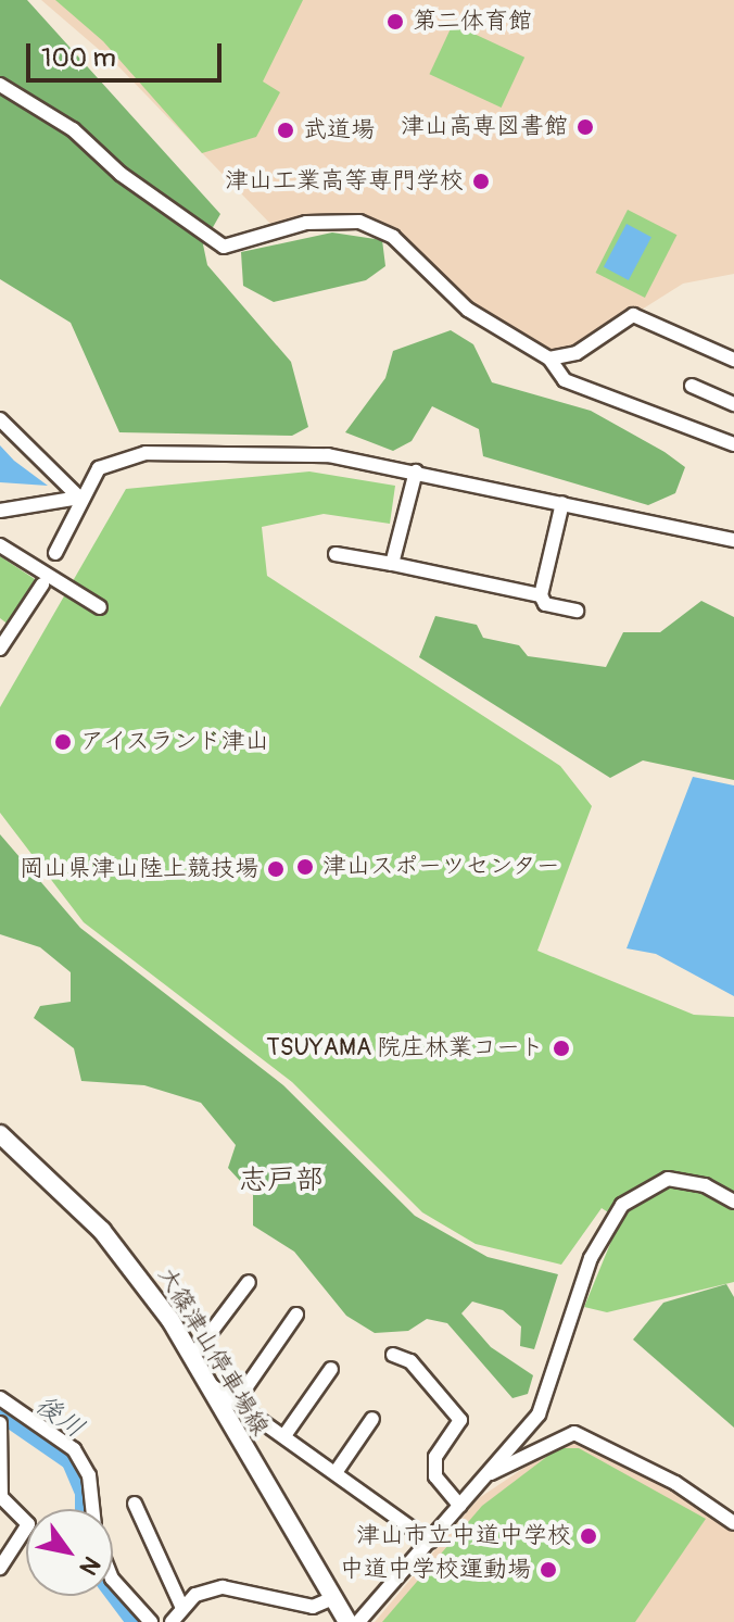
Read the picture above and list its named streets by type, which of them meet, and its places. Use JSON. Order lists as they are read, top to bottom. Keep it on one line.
{"streets":{"main road":["大篠津山停車場線"]},"districts":["志戸部"],"water":["後川"],"places":["第二体育館","津山高専図書館","武道場","津山工業高等専門学校","アイスランド津山","津山スポーツセンター","岡山県津山陸上競技場","TSUYAMA 院庄林業コート","津山市立中道中学校","中道中学校運動場"],"scale_bar":"100 m","north":"bottom right"}
